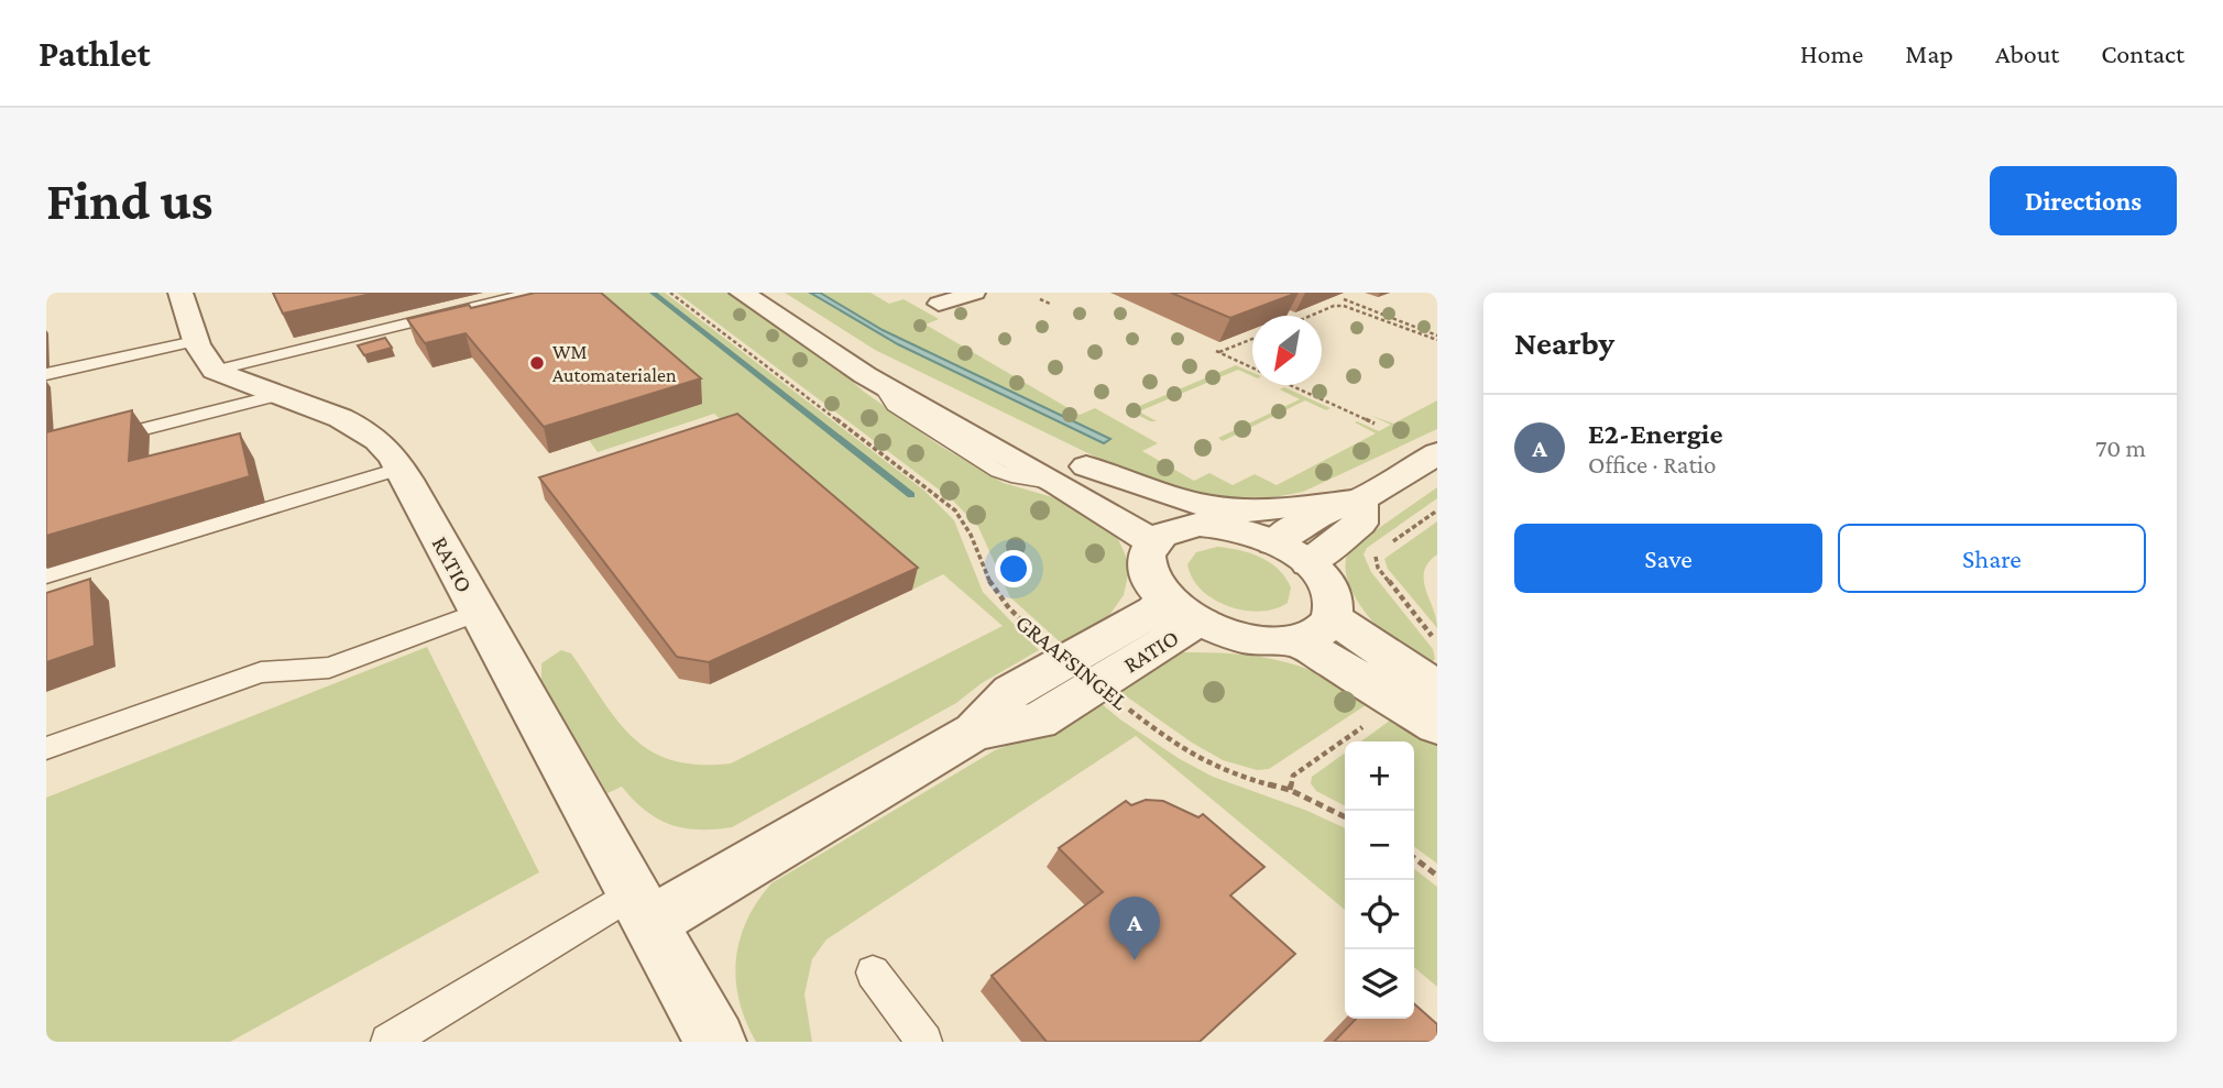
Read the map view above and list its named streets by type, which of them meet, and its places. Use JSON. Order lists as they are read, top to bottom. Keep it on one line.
{"streets":{"street":["RATIO"],"path":["GRAAFSINGEL"]},"crossings":[["RATIO","GRAAFSINGEL"]],"places":["WM Automaterialen"],"north":"bottom left","page":{"header":"Pathlet","nav":["Home","Map","About","Contact"],"buttons":["Directions",["Save","Share"]],"title":"Find us","heading":"Nearby","list":[{"mark":"A","name":"E2-Energie","note":"Office · Ratio","value":"70 m"}],"map_buttons":["+","−"],"pins":"A"}}
